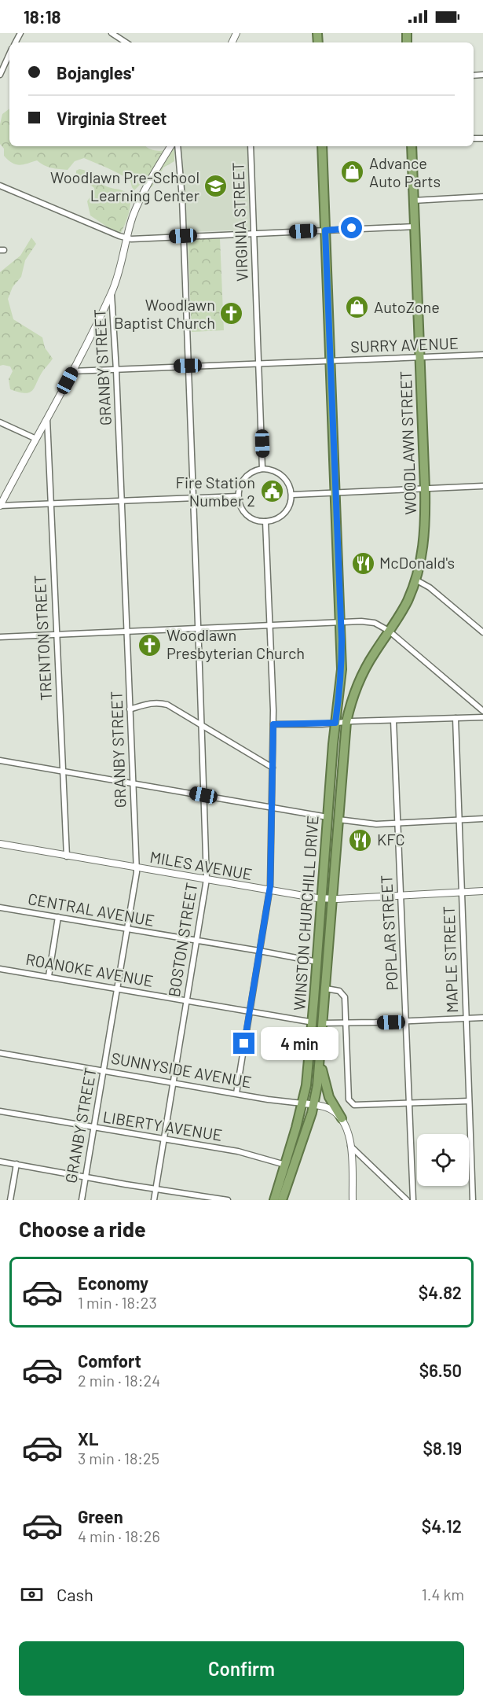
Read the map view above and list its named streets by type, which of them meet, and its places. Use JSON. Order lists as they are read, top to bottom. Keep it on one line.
{"streets":{"highway":["WOODLAWN STREET","WINSTON CHURCHILL DRIVE"],"street":["VIRGINIA STREET","SURRY AVENUE","GRANBY STREET","TRENTON STREET","MILES AVENUE","CENTRAL AVENUE","POPLAR STREET","BOSTON STREET","MAPLE STREET","ROANOKE AVENUE","SUNNYSIDE AVENUE","LIBERTY AVENUE"]},"crossings":[["VIRGINIA STREET","SURRY AVENUE"],["SURRY AVENUE","GRANBY STREET"],["SURRY AVENUE","WOODLAWN STREET"],["SURRY AVENUE","WINSTON CHURCHILL DRIVE"],["SURRY AVENUE","BOSTON STREET"],["GRANBY STREET","MILES AVENUE"],["GRANBY STREET","CENTRAL AVENUE"],["GRANBY STREET","ROANOKE AVENUE"],["GRANBY STREET","SUNNYSIDE AVENUE"],["GRANBY STREET","LIBERTY AVENUE"],["WOODLAWN STREET","MILES AVENUE"],["WOODLAWN STREET","WINSTON CHURCHILL DRIVE"],["WOODLAWN STREET","ROANOKE AVENUE"],["TRENTON STREET","MILES AVENUE"],["MILES AVENUE","WINSTON CHURCHILL DRIVE"],["MILES AVENUE","POPLAR STREET"],["MILES AVENUE","BOSTON STREET"],["MILES AVENUE","MAPLE STREET"],["CENTRAL AVENUE","WINSTON CHURCHILL DRIVE"],["CENTRAL AVENUE","BOSTON STREET"],["WINSTON CHURCHILL DRIVE","ROANOKE AVENUE"],["WINSTON CHURCHILL DRIVE","SUNNYSIDE AVENUE"],["WINSTON CHURCHILL DRIVE","LIBERTY AVENUE"],["POPLAR STREET","ROANOKE AVENUE"],["BOSTON STREET","ROANOKE AVENUE"],["BOSTON STREET","SUNNYSIDE AVENUE"],["BOSTON STREET","LIBERTY AVENUE"],["MAPLE STREET","ROANOKE AVENUE"]],"places":{"shop":["Advance Auto Parts","AutoZone"],"school or university":["Woodlawn Pre-School Learning Center"],"church":["Woodlawn Baptist Church","Woodlawn Presbyterian Church"],"public building":["Fire Station Number 2"],"restaurant":["McDonald's","KFC"]},"page":{"status":"18:18","banner":["Bojangles'","Virginia Street"],"bubble":"4 min","heading":"Choose a ride","list":[{"name":"Economy","note":"1 min · 18:23","value":"$4.82"},{"name":"Comfort","note":"2 min · 18:24","value":"$6.50"},{"name":"XL","note":"3 min · 18:25","value":"$8.19"},{"name":"Green","note":"4 min · 18:26","value":"$4.12"}],"pay":["Cash","1.4 km"],"buttons":"Confirm"}}
